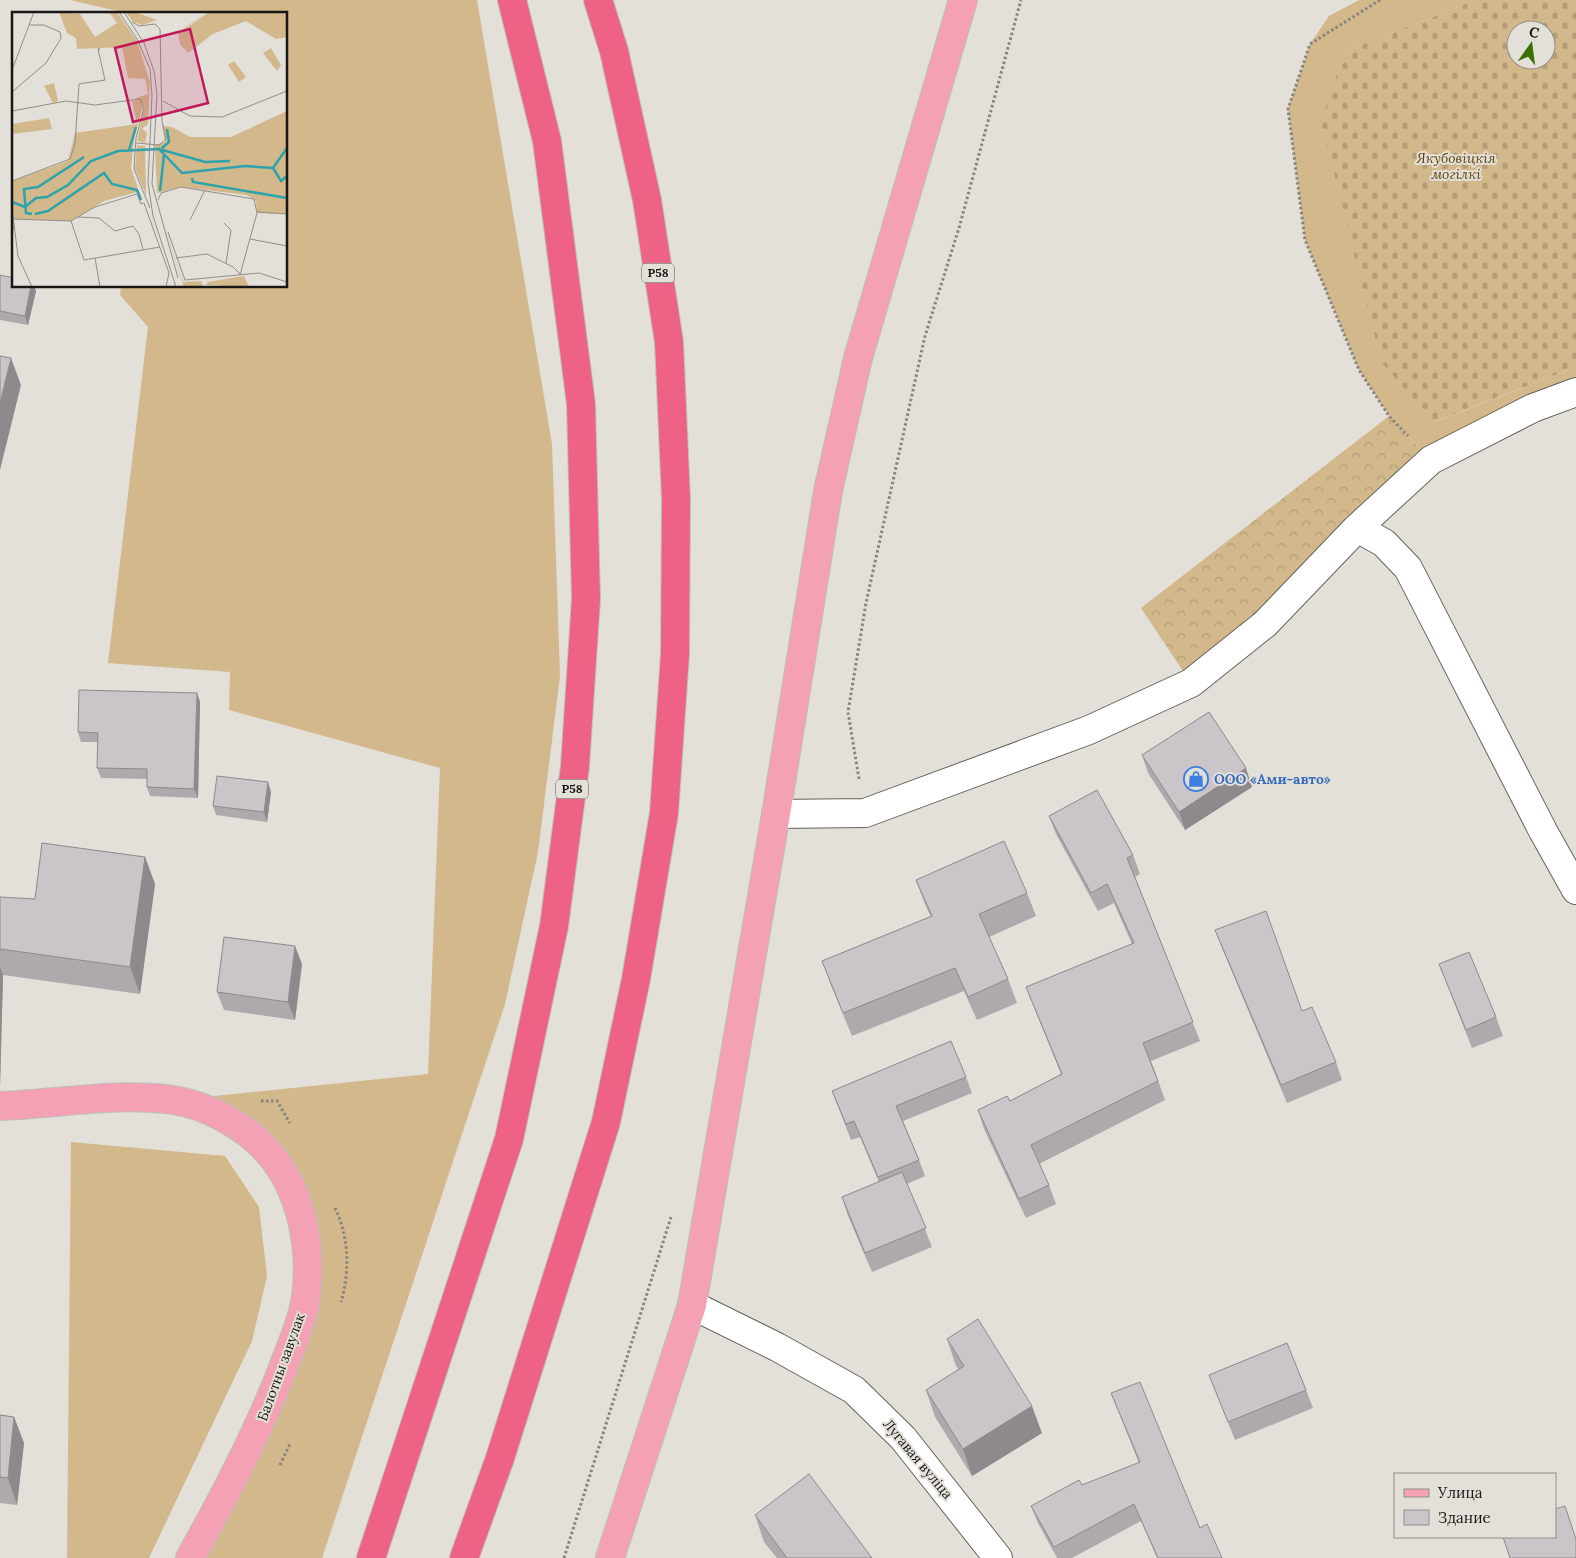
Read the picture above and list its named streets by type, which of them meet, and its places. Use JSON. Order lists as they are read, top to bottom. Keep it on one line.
{"streets":{"highway":["Р58"],"main road":["Балотны завулак"],"street":["Лугавая вуліца"]},"parks":["Якубовіцкія могілкі"],"places":{"shop":["ООО «Ами-авто»"]},"legend":["Улица","Здание"],"north":"top"}
